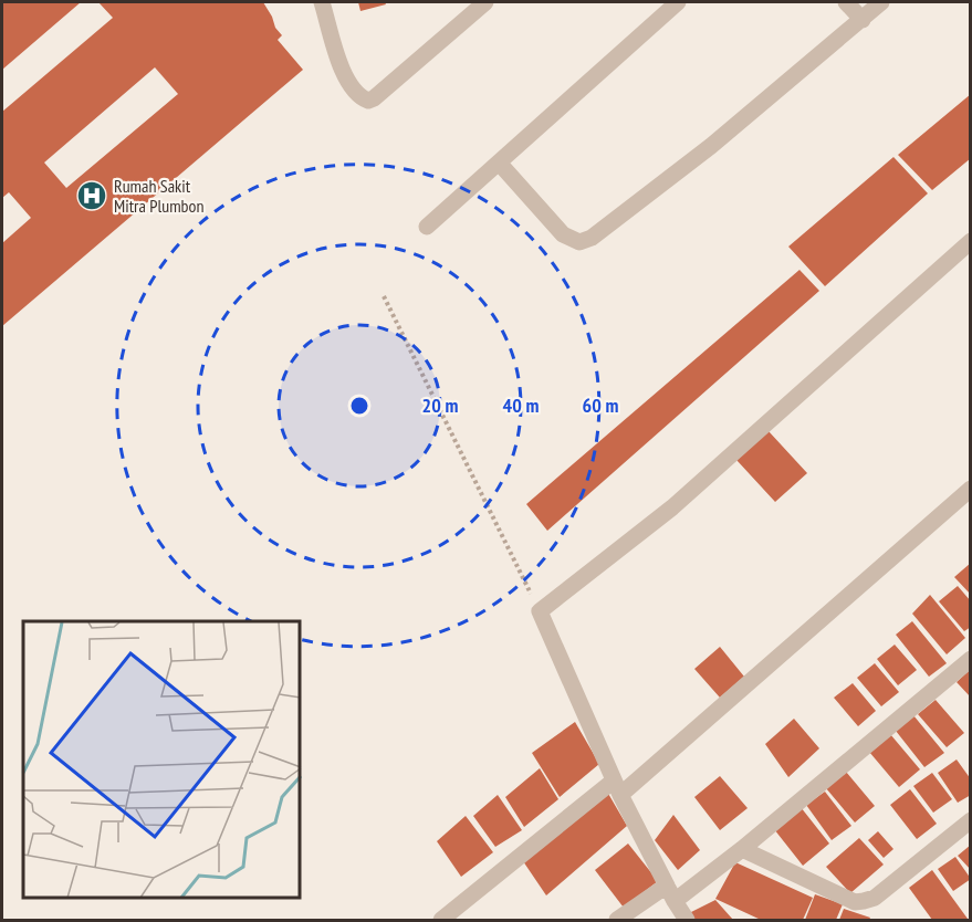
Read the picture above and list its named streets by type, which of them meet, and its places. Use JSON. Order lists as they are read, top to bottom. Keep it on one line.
{"places":{"hospital":["Rumah Sakit Mitra Plumbon"]},"rings":["20 m","40 m","60 m"]}
